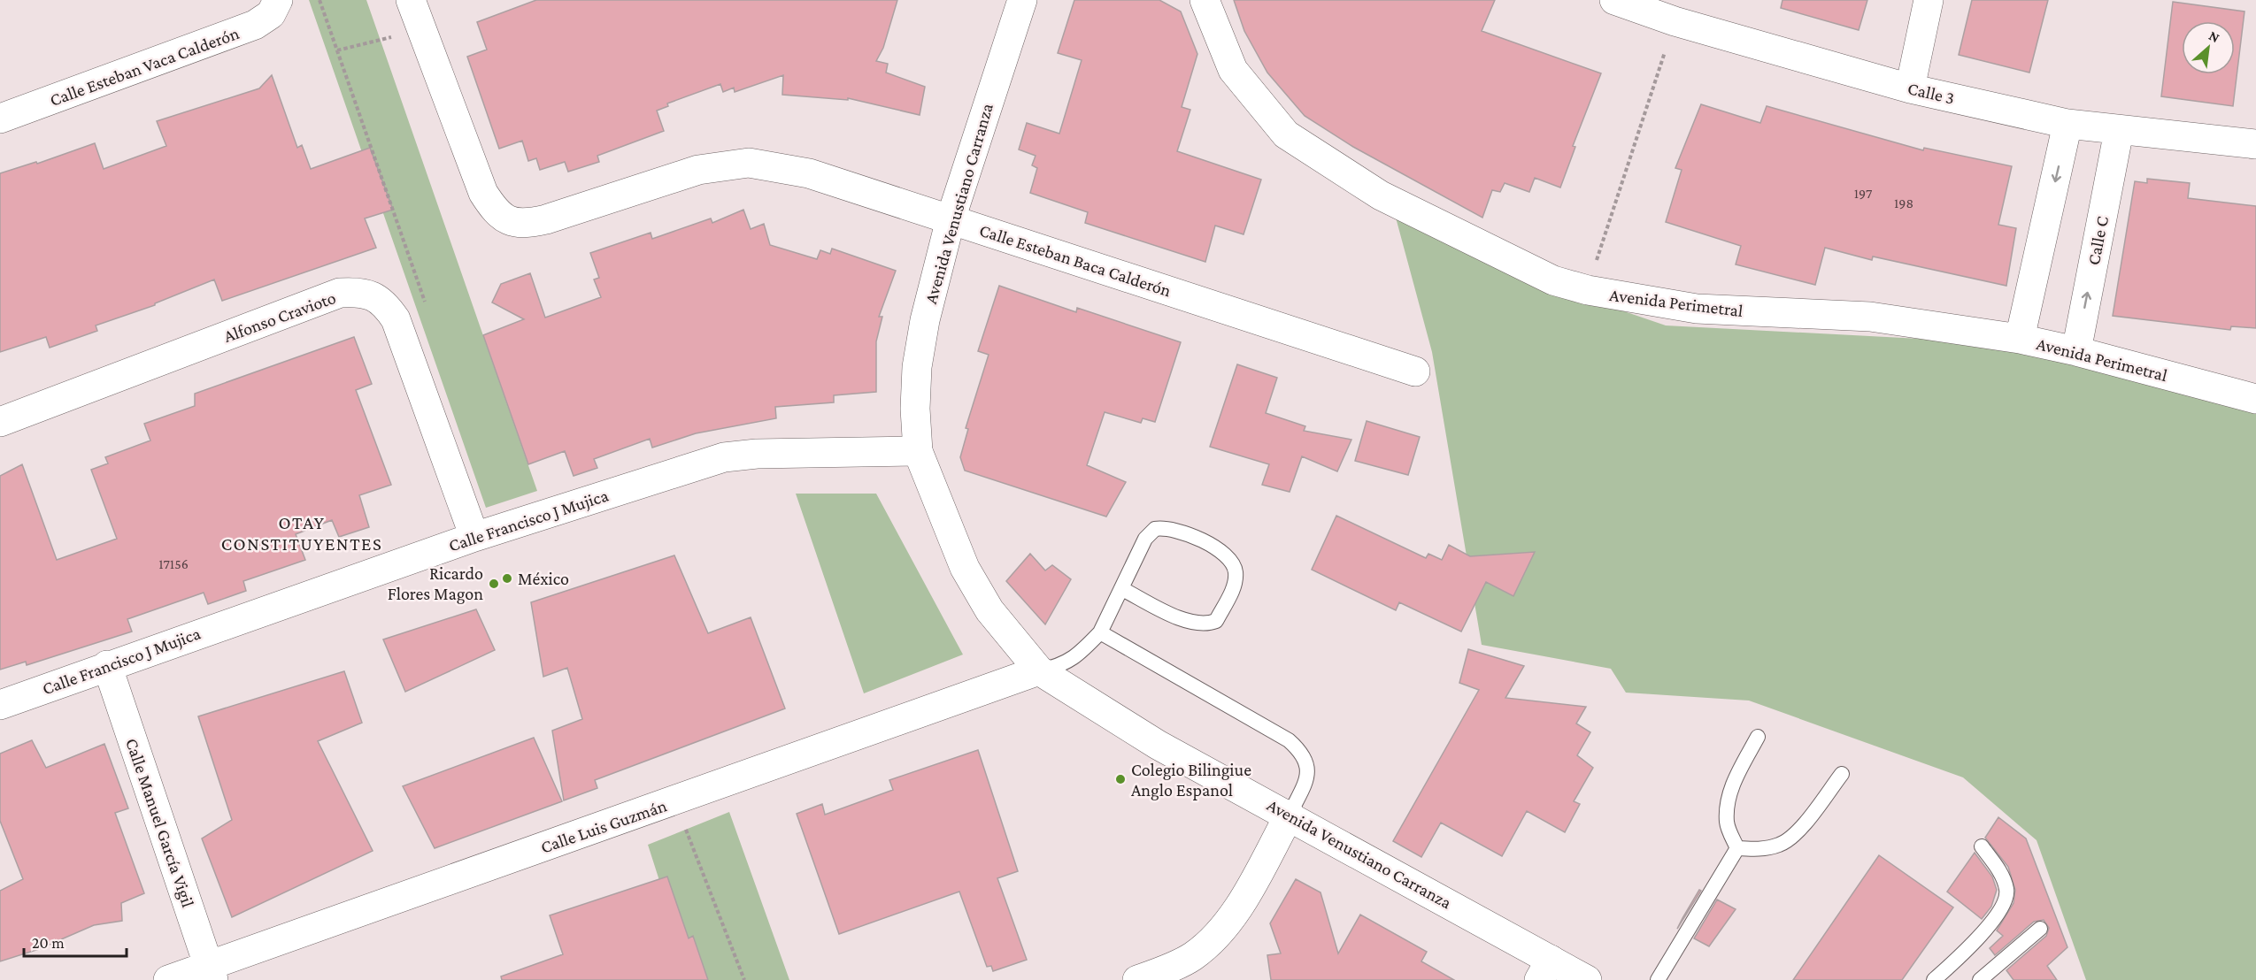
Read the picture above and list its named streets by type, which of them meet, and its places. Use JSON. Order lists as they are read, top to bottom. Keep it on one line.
{"streets":{"street":["Calle Esteban Vaca Calderón","Calle 3","Avenida Venustiano Carranza","Calle C","Calle Esteban Baca Calderón","Avenida Perimetral","Alfonso Cravioto","Calle Francisco J Mujica","Calle Manuel García Vigil","Calle Luis Guzmán"]},"crossings":[["Calle 3","Calle C"],["Avenida Venustiano Carranza","Calle Esteban Baca Calderón"],["Avenida Venustiano Carranza","Calle Francisco J Mujica"],["Avenida Venustiano Carranza","Calle Luis Guzmán"],["Calle C","Avenida Perimetral"],["Alfonso Cravioto","Calle Francisco J Mujica"],["Calle Francisco J Mujica","Calle Manuel García Vigil"],["Calle Manuel García Vigil","Calle Luis Guzmán"]],"districts":["OTAY CONSTITUYENTES"],"places":["México","Ricardo Flores Magon","Colegio Bilingiue Anglo Espanol"],"house_numbers":["197","198","17156"],"scale_bar":"20 m","north":"top right"}
